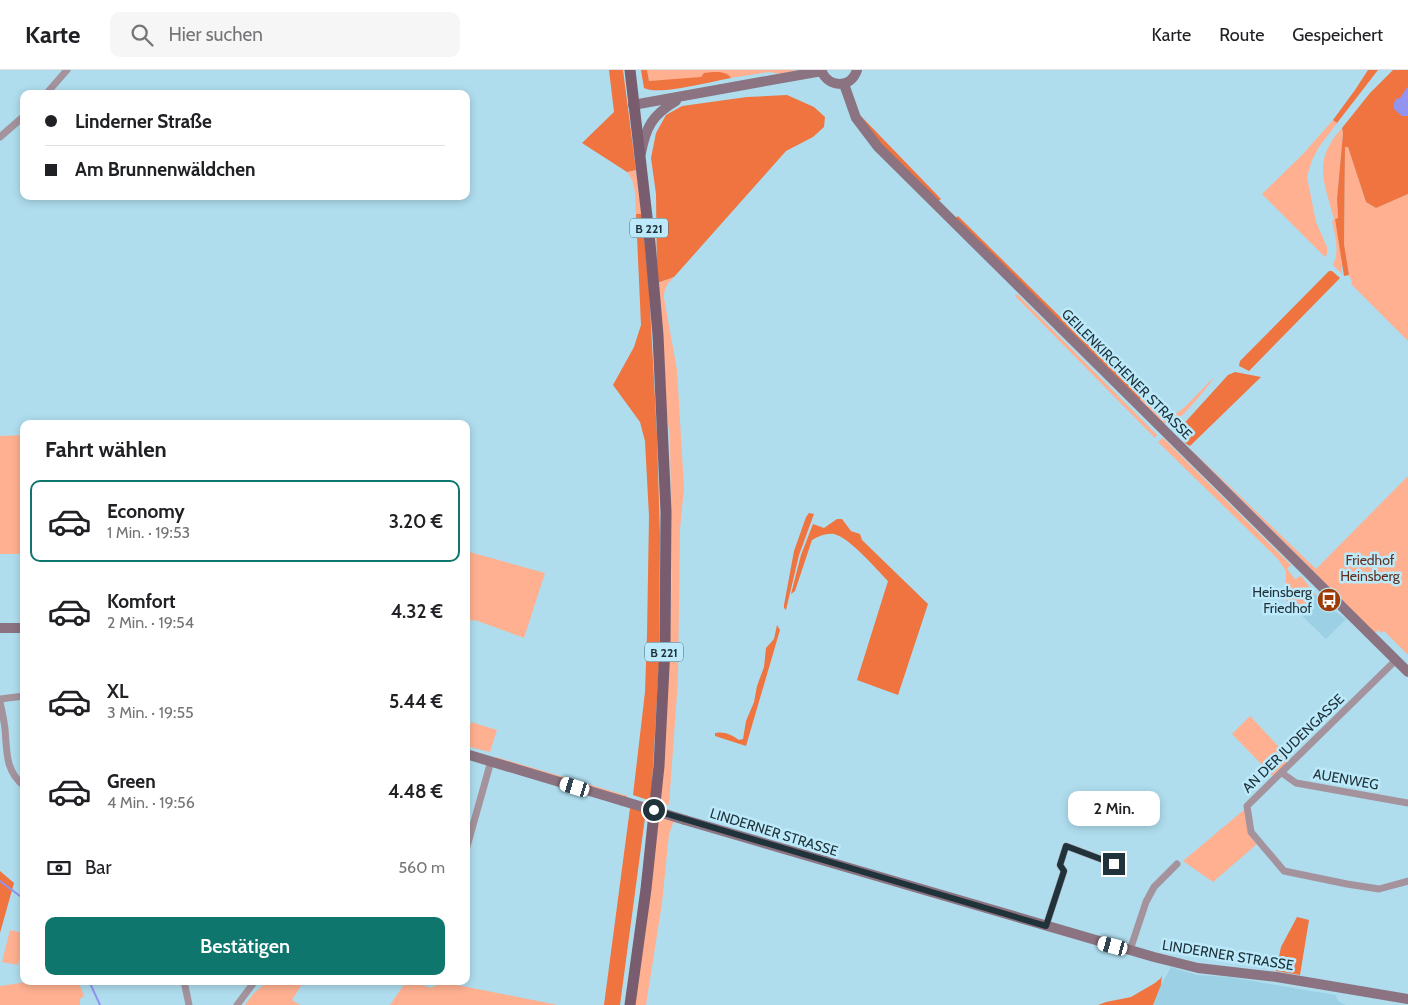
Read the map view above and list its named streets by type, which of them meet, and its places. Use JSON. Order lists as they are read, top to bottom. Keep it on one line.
{"streets":{"main road":["B 221","GEILENKIRCHENER STRASSE","LINDERNER STRASSE"],"street":["AN DER JUDENGASSE","AUENWEG"]},"crossings":[["GEILENKIRCHENER STRASSE","AN DER JUDENGASSE"],["AN DER JUDENGASSE","AUENWEG"]],"parks":["Friedhof Heinsberg"],"places":{"bus stop":["Heinsberg Friedhof"]},"page":{"header":"Karte","search":"Hier suchen","nav":["Karte","Route","Gespeichert"],"banner":["Linderner Straße","Am Brunnenwäldchen"],"heading":"Fahrt wählen","list":[{"name":"Economy","note":"1 Min. · 19:53","value":"3.20 €"},{"name":"Komfort","note":"2 Min. · 19:54","value":"4.32 €"},{"name":"XL","note":"3 Min. · 19:55","value":"5.44 €"},{"name":"Green","note":"4 Min. · 19:56","value":"4.48 €"}],"bubble":"2 Min.","pay":["Bar","560 m"],"buttons":"Bestätigen"}}
